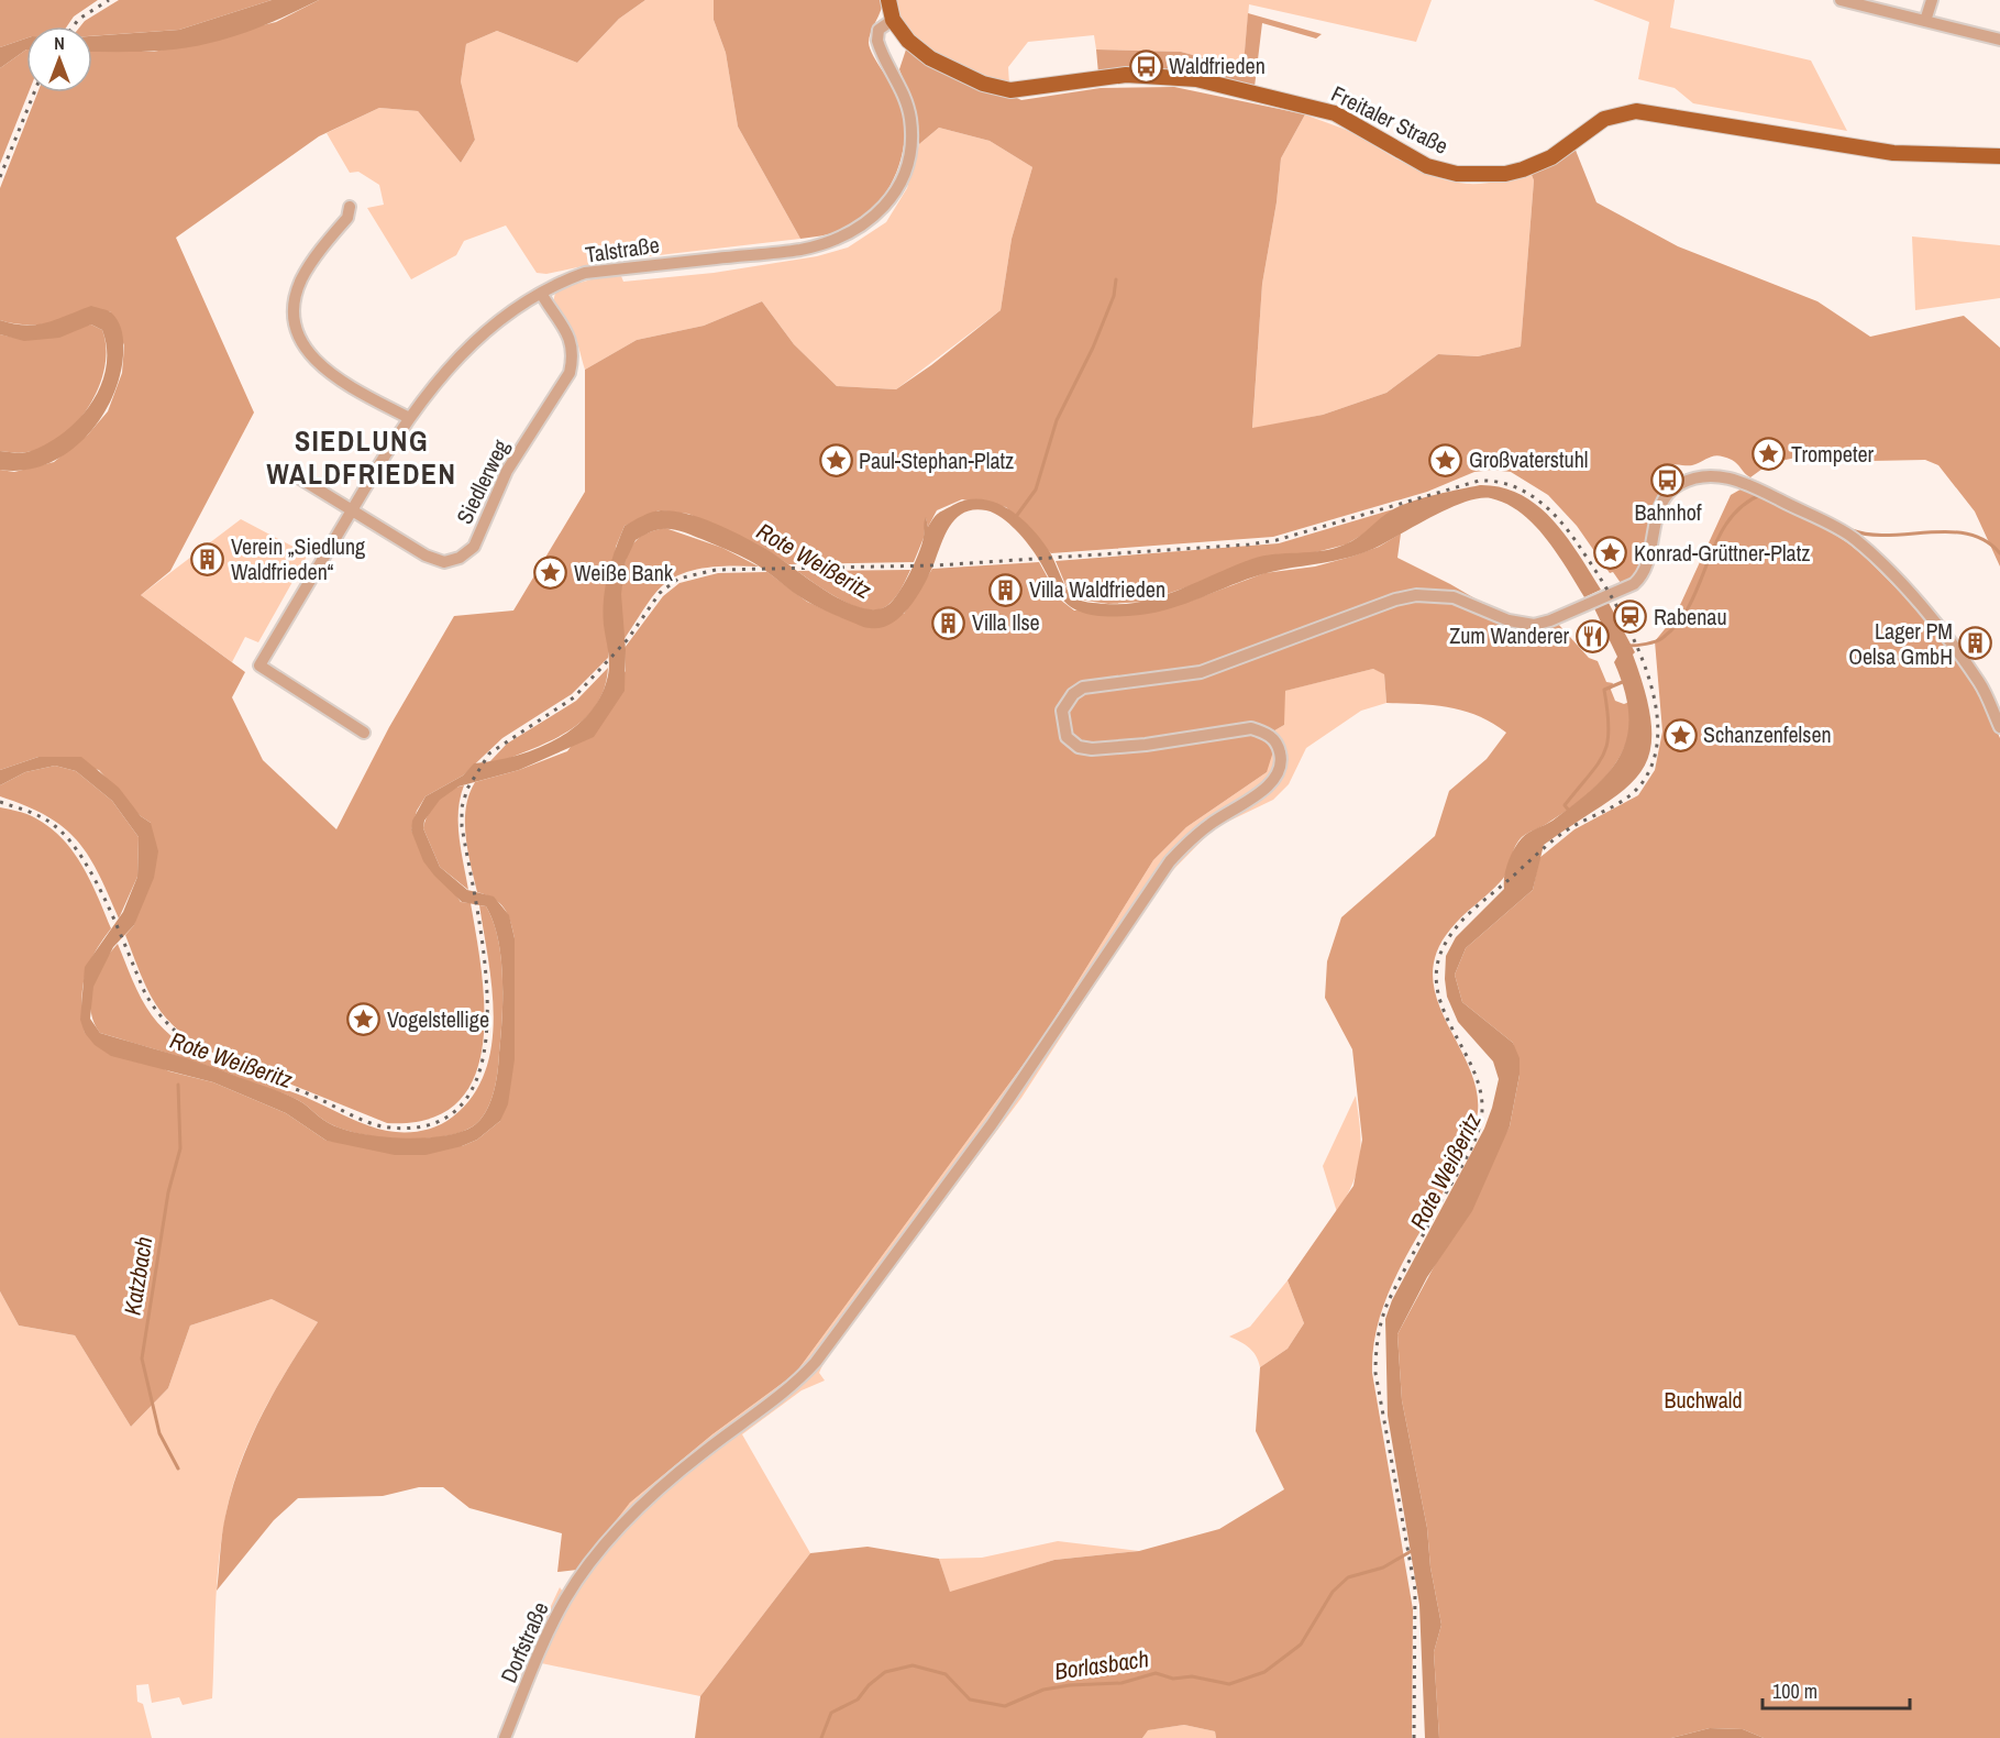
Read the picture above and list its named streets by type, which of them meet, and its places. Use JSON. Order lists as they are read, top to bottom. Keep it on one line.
{"streets":{"main road":["Freitaler Straße"],"street":["Talstraße","Siedlerweg","Dorfstraße"]},"crossings":[["Freitaler Straße","Talstraße"],["Talstraße","Siedlerweg"]],"districts":["SIEDLUNG WALDFRIEDEN"],"water":["Rote Weißeritz","Katzbach","Borlasbach"],"parks":["Buchwald"],"places":{"bus stop":["Waldfrieden","Bahnhof"],"place":["Trompeter","Großvaterstuhl","Paul-Stephan-Platz","Konrad-Grüttner-Platz","Weiße Bank","Schanzenfelsen","Vogelstellige"],"building":["Verein „Siedlung Waldfrieden“","Villa Waldfrieden","Villa Ilse","Lager PM Oelsa GmbH"],"station":["Rabenau"],"restaurant":["Zum Wanderer"]},"scale_bar":"100 m","north":"top"}
